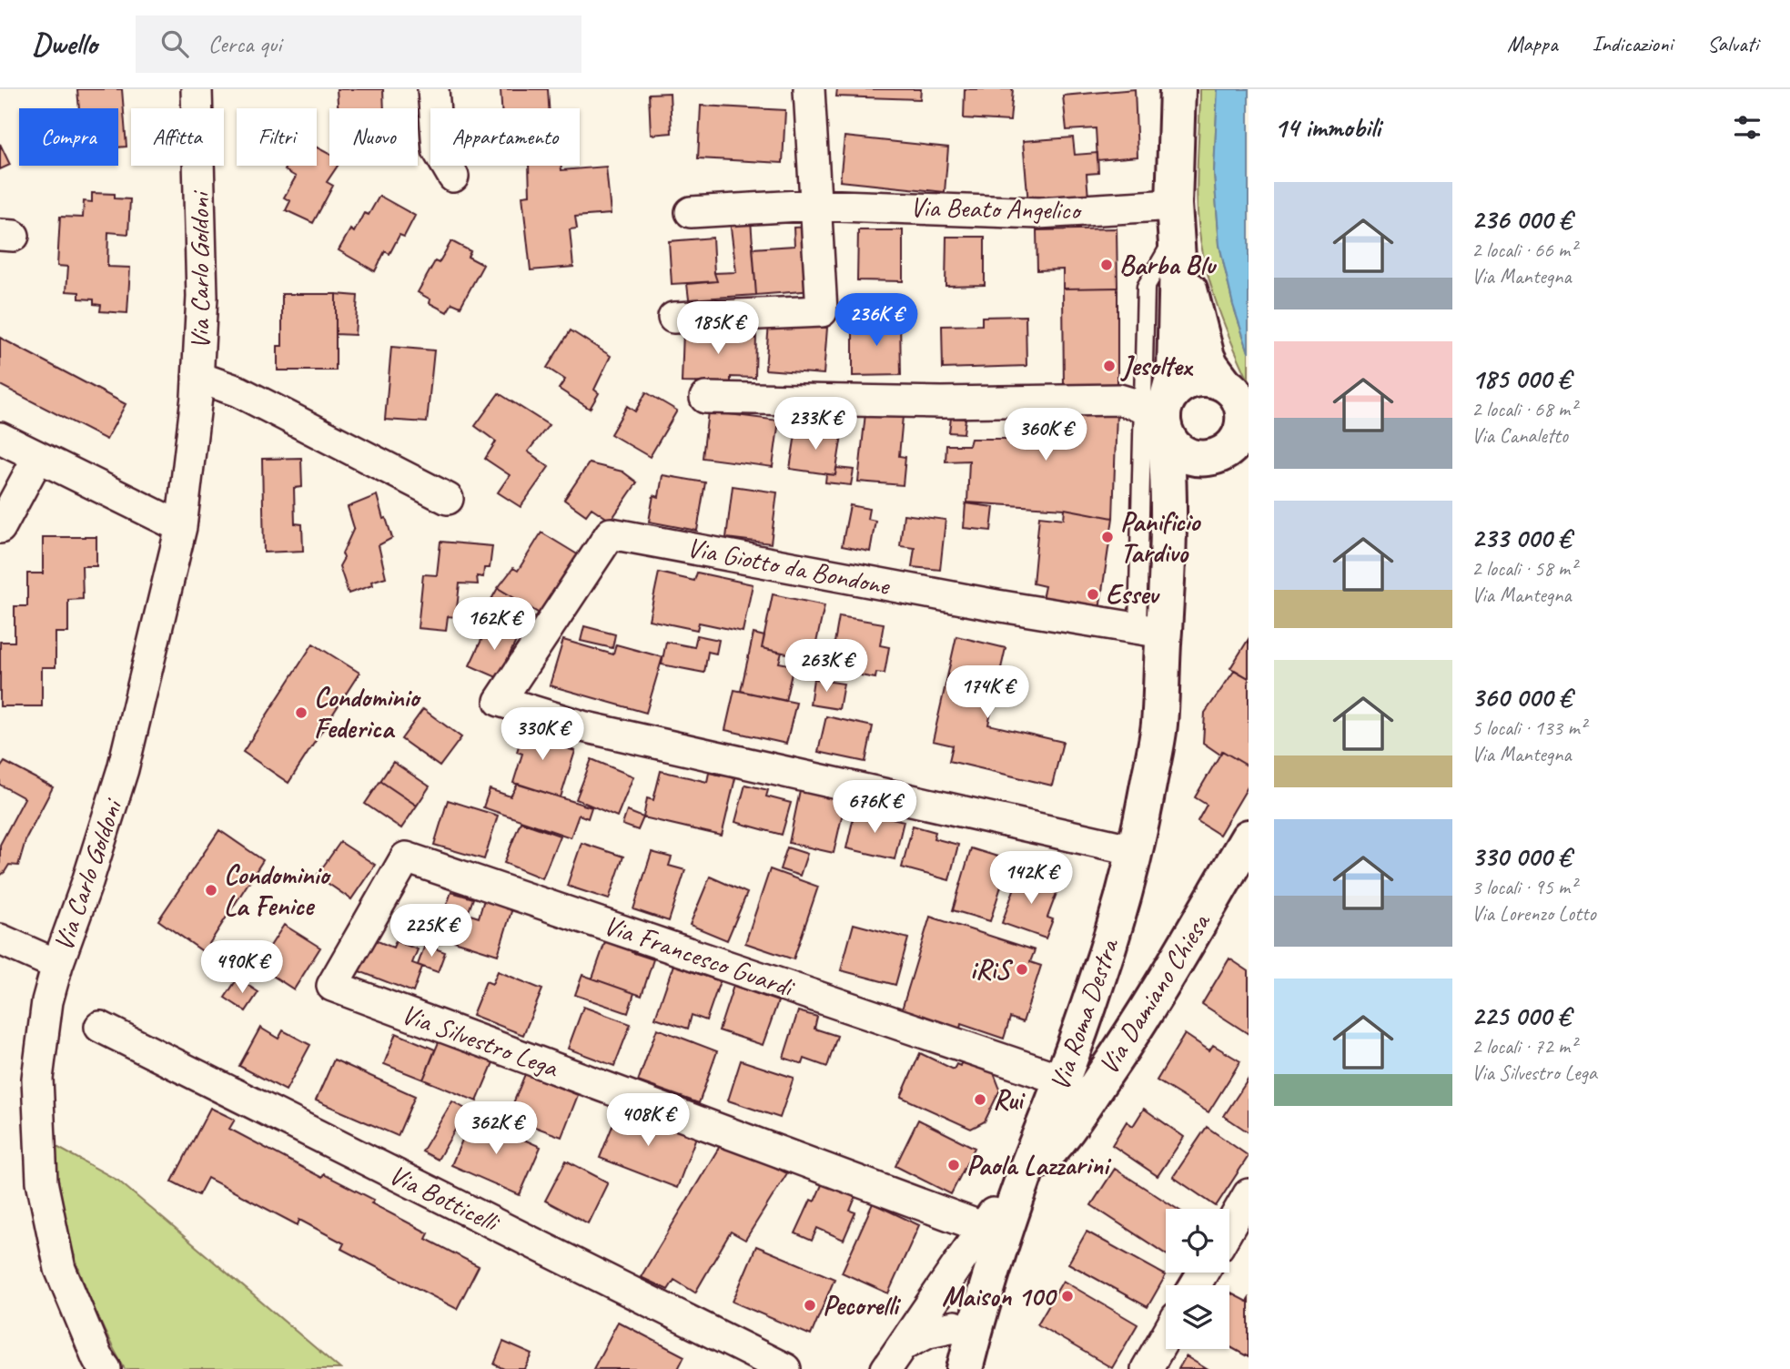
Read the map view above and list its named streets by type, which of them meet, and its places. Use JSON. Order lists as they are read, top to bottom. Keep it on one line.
{"streets":{"street":["Via Beato Angelico","Via Carlo Goldoni","Via Giotto da Bondone","Via Francesco Guardi","Via Damiano Chiesa","Via Roma Destra","Via Silvestro Lega","Via Botticelli"]},"crossings":[["Via Beato Angelico","Via Roma Destra"],["Via Giotto da Bondone","Via Roma Destra"],["Via Francesco Guardi","Via Roma Destra"],["Via Francesco Guardi","Via Silvestro Lega"],["Via Damiano Chiesa","Via Roma Destra"]],"places":["Barba Blu","Jesoltex","Panificio Tardivo","Essev","Condominio Federica","Condominio La Fenice","iRiS","Rui","Paola Lazzarini","Maison 100","Pecorelli"],"page":{"header":"Dwello","search":"Cerca qui","nav":["Mappa","Indicazioni","Salvati"],"heading":"14 immobili","chip":["Compra","Affitta","Filtri","Nuovo","Appartamento"],"list":[{"name":"236 000 €","note":"2 locali · 66 m² · Via Mantegna"},{"name":"185 000 €","note":"2 locali · 68 m² · Via Canaletto"},{"name":"233 000 €","note":"2 locali · 58 m² · Via Mantegna"},{"name":"360 000 €","note":"5 locali · 133 m² · Via Mantegna"},{"name":"330 000 €","note":"3 locali · 95 m² · Via Lorenzo Lotto"},{"name":"225 000 €","note":"2 locali · 72 m² · Via Silvestro Lega"}],"price":["236K €","185K €","233K €","360K €","162K €","263K €","174K €","330K €","676K €","142K €","225K €","490K €","408K €","362K €"]}}
